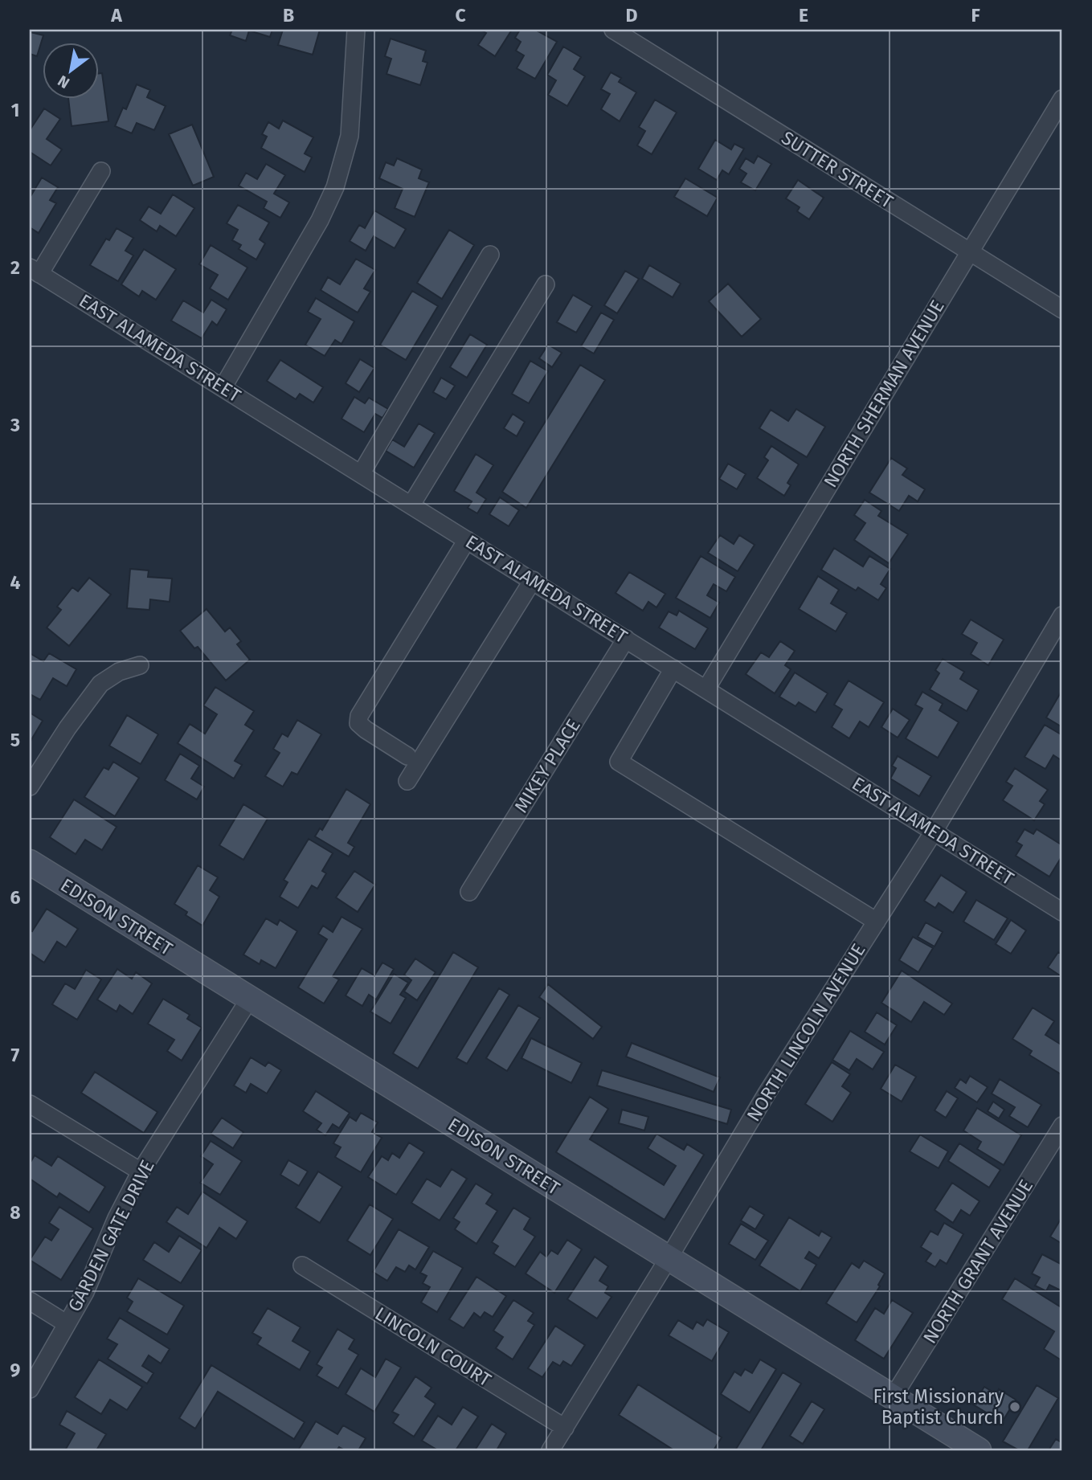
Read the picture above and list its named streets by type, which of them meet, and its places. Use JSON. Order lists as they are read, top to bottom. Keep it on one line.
{"streets":{"street":["SUTTER STREET","EAST ALAMEDA STREET","NORTH SHERMAN AVENUE","MIKEY PLACE","EDISON STREET","NORTH LINCOLN AVENUE","GARDEN GATE DRIVE","NORTH GRANT AVENUE","LINCOLN COURT"]},"crossings":[["SUTTER STREET","NORTH SHERMAN AVENUE"],["EAST ALAMEDA STREET","NORTH SHERMAN AVENUE"],["EAST ALAMEDA STREET","MIKEY PLACE"],["EAST ALAMEDA STREET","NORTH LINCOLN AVENUE"],["EDISON STREET","NORTH LINCOLN AVENUE"],["EDISON STREET","GARDEN GATE DRIVE"],["EDISON STREET","NORTH GRANT AVENUE"],["NORTH LINCOLN AVENUE","LINCOLN COURT"]],"places":["First Missionary Baptist Church"],"north":"bottom left","grid":{"columns":["A","B","C","D","E","F"],"rows":["1","2","3","4","5","6","7","8","9"]}}
